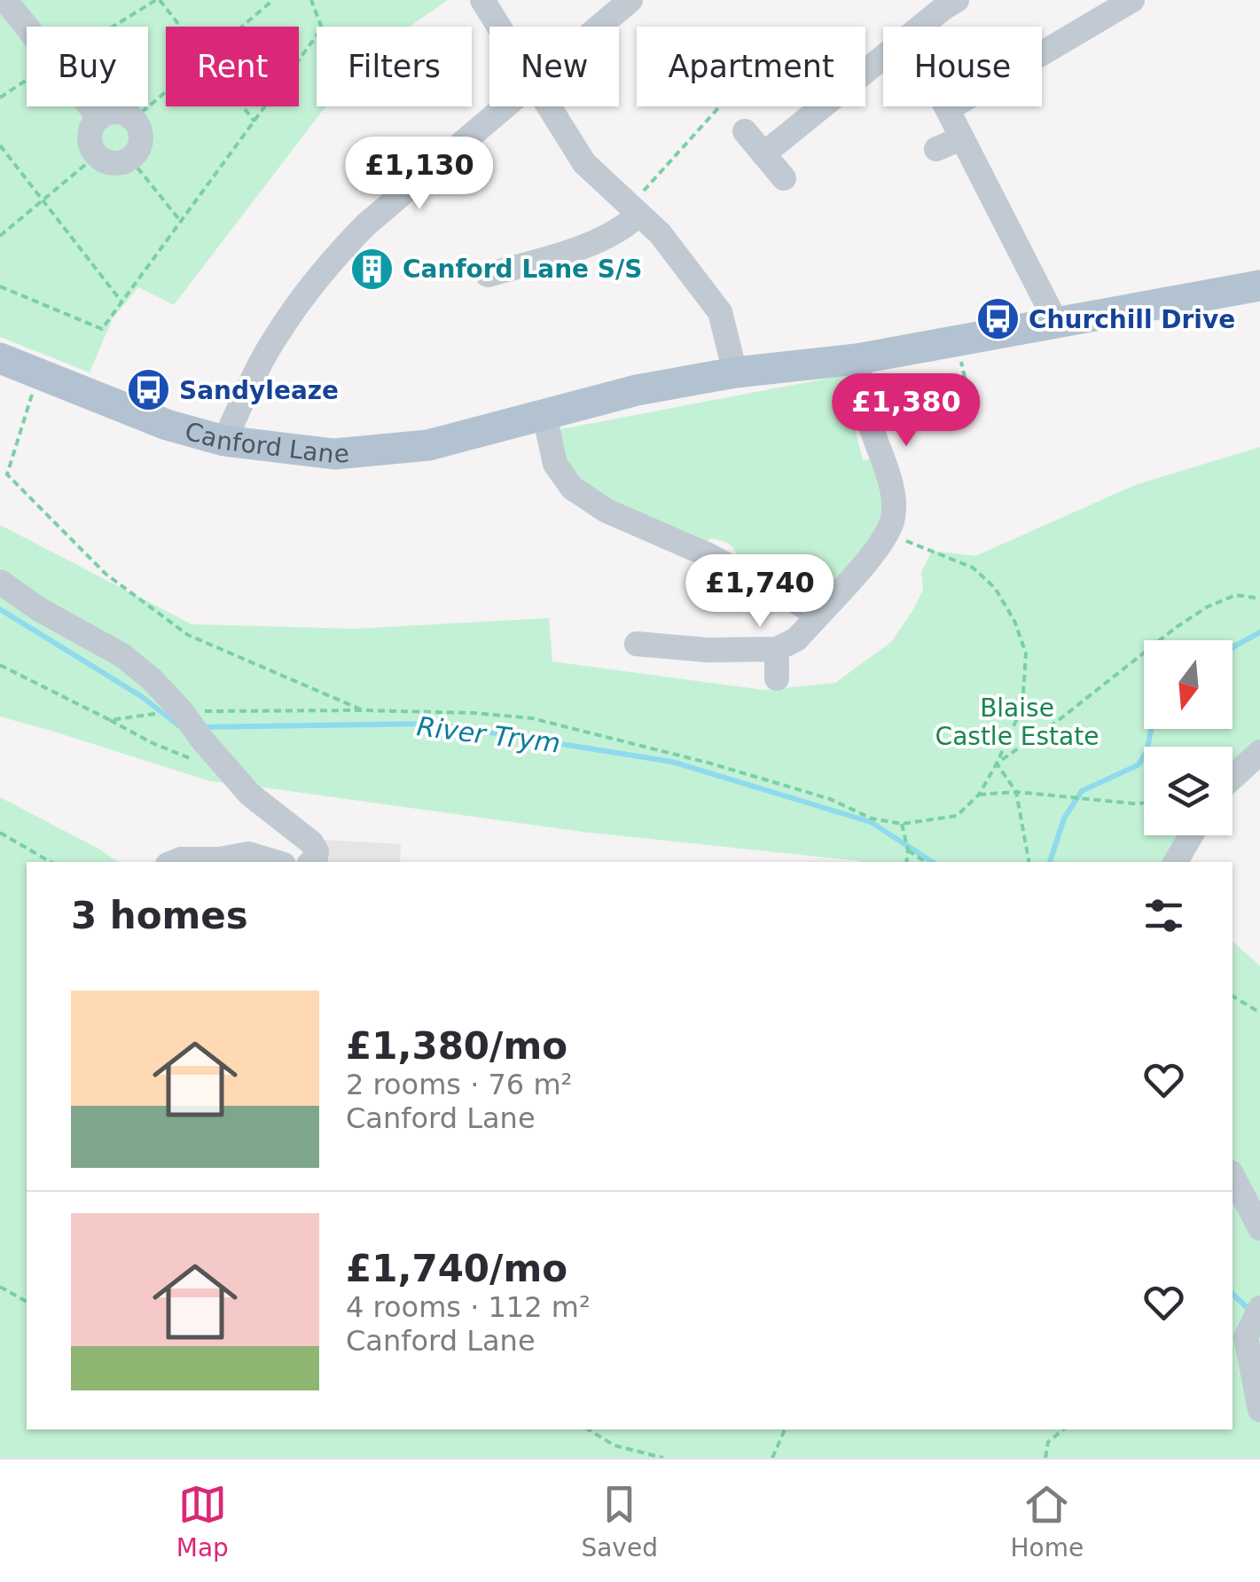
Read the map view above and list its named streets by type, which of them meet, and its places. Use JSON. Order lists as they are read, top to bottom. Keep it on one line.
{"streets":{"main road":["Canford Lane"]},"water":["River Trym"],"parks":["Blaise Castle Estate"],"places":{"building":["Canford Lane S/S"],"bus stop":["Churchill Drive","Sandyleaze"]},"north":"bottom","page":{"chip":["Buy","Rent","Filters","New","Apartment","House"],"price":["£1,130","£1,380","£1,740"],"heading":"3 homes","list":[{"name":"£1,380/mo","note":"2 rooms · 76 m² · Canford Lane"},{"name":"£1,740/mo","note":"4 rooms · 112 m² · Canford Lane"}],"tabs":["Map","Saved","Home"]}}
